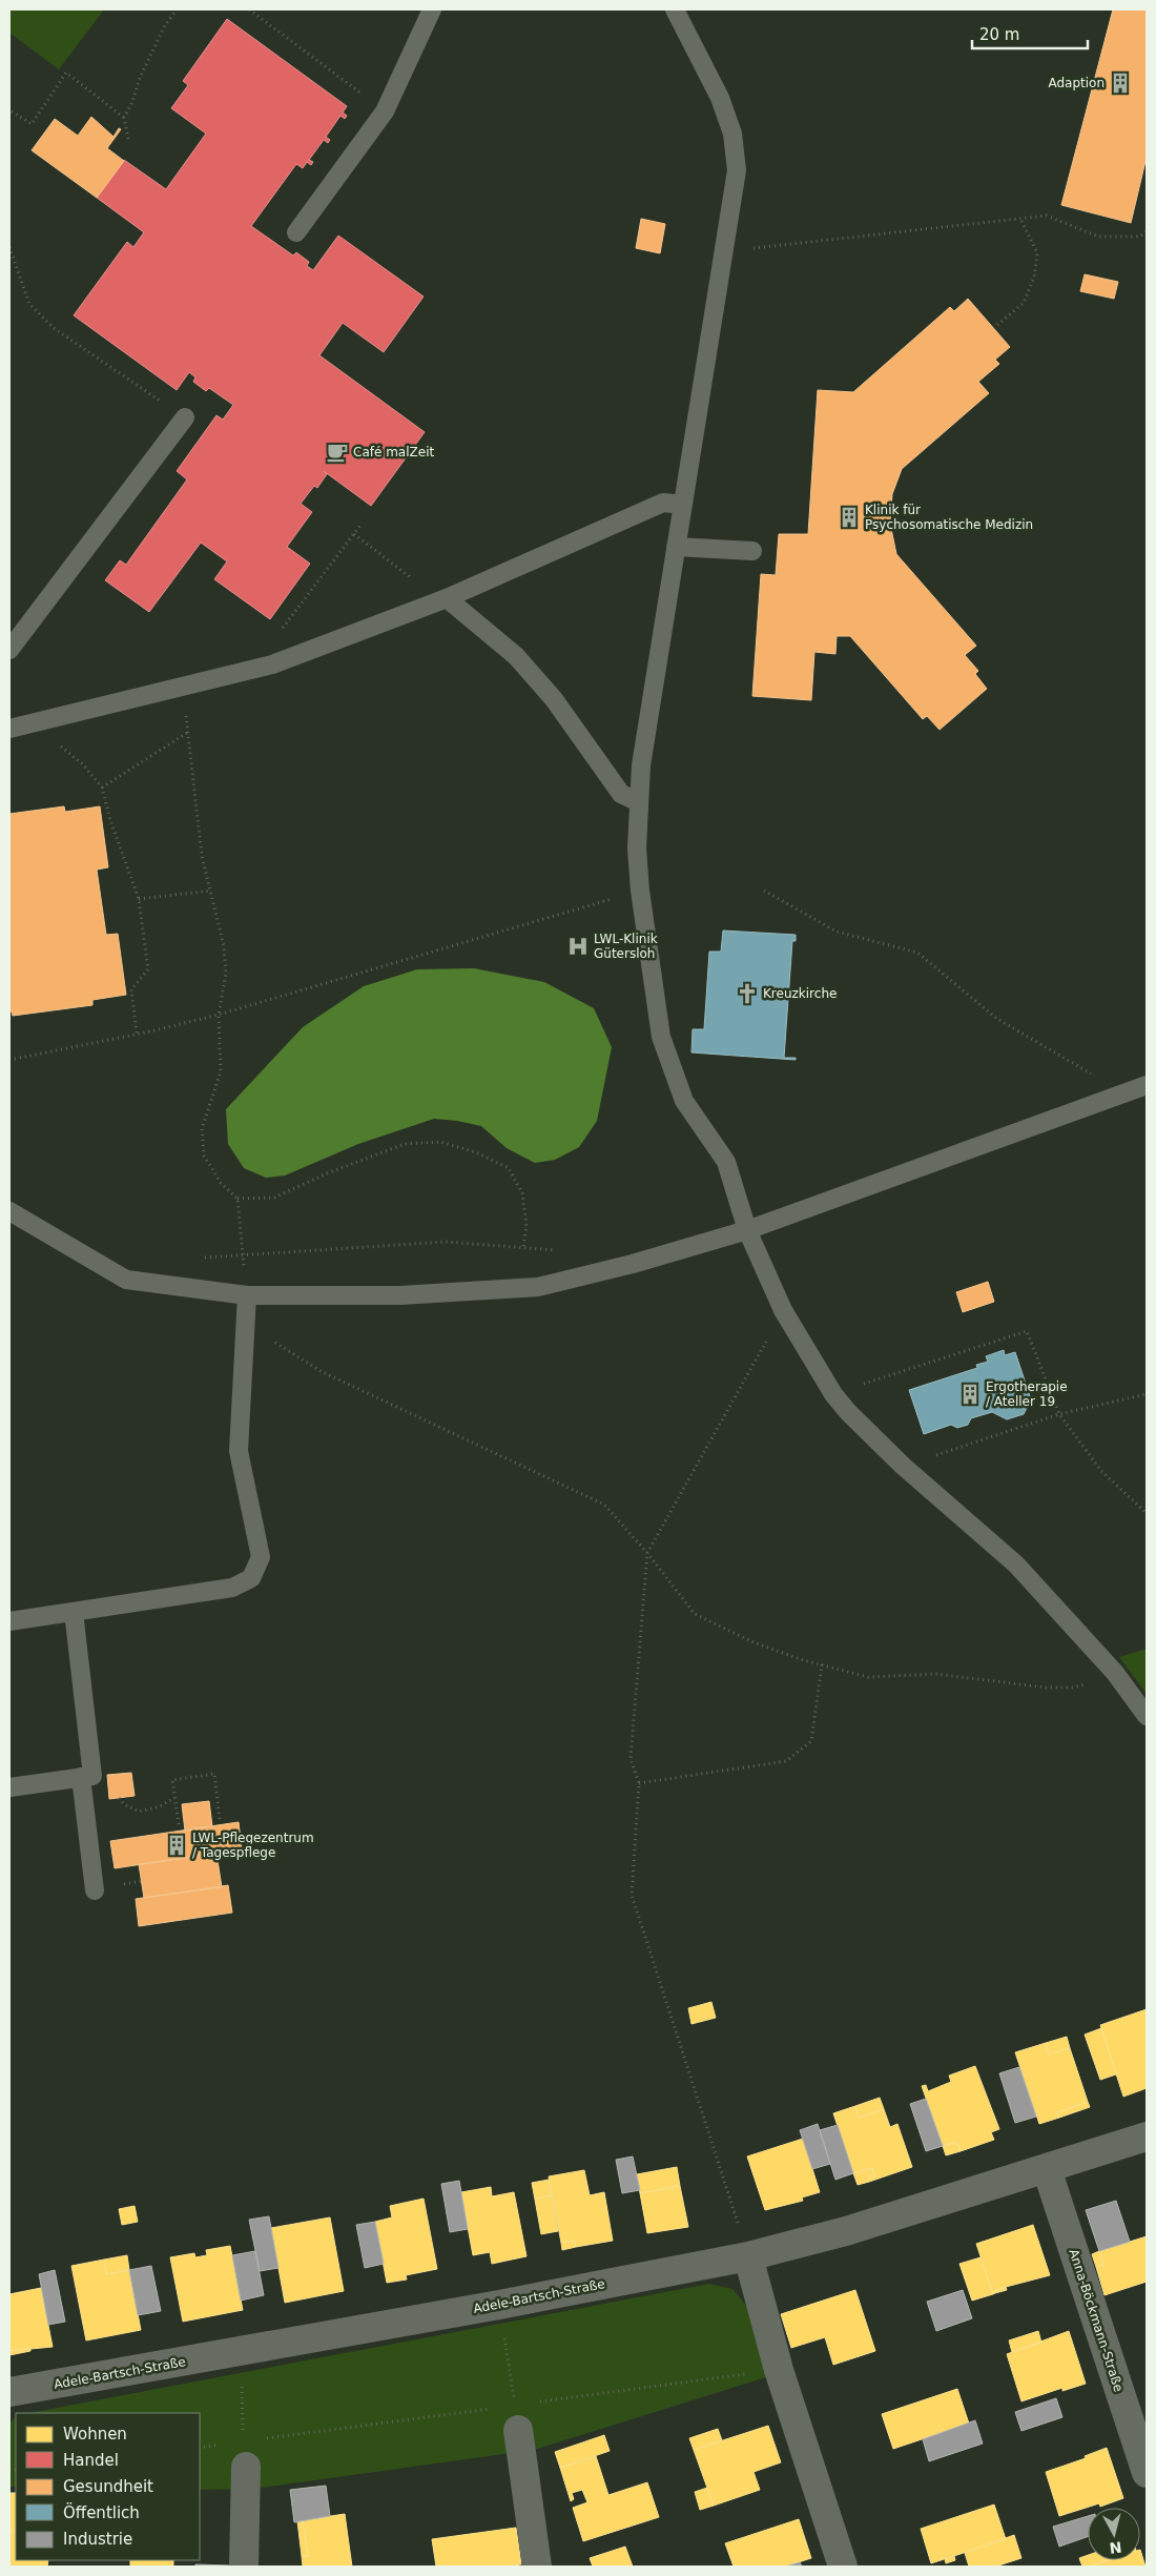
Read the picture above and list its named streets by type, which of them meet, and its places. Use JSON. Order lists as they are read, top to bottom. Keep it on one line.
{"streets":{"street":["Adele-Bartsch-Straße","Anna-Böckmann-Straße"]},"places":{"building":["Adaption","Klinik für Psychosomatische Medizin","Ergotherapie / Ateller 19","LWL-Pflegezentrum / Tagespflege"],"cafe":["Café malZeit"],"hospital":["LWL-Klinik Gütersloh"],"church":["Kreuzkirche"]},"legend":["Wohnen","Handel","Gesundheit","Öffentlich","Industrie"],"scale_bar":"20 m","north":"bottom"}
